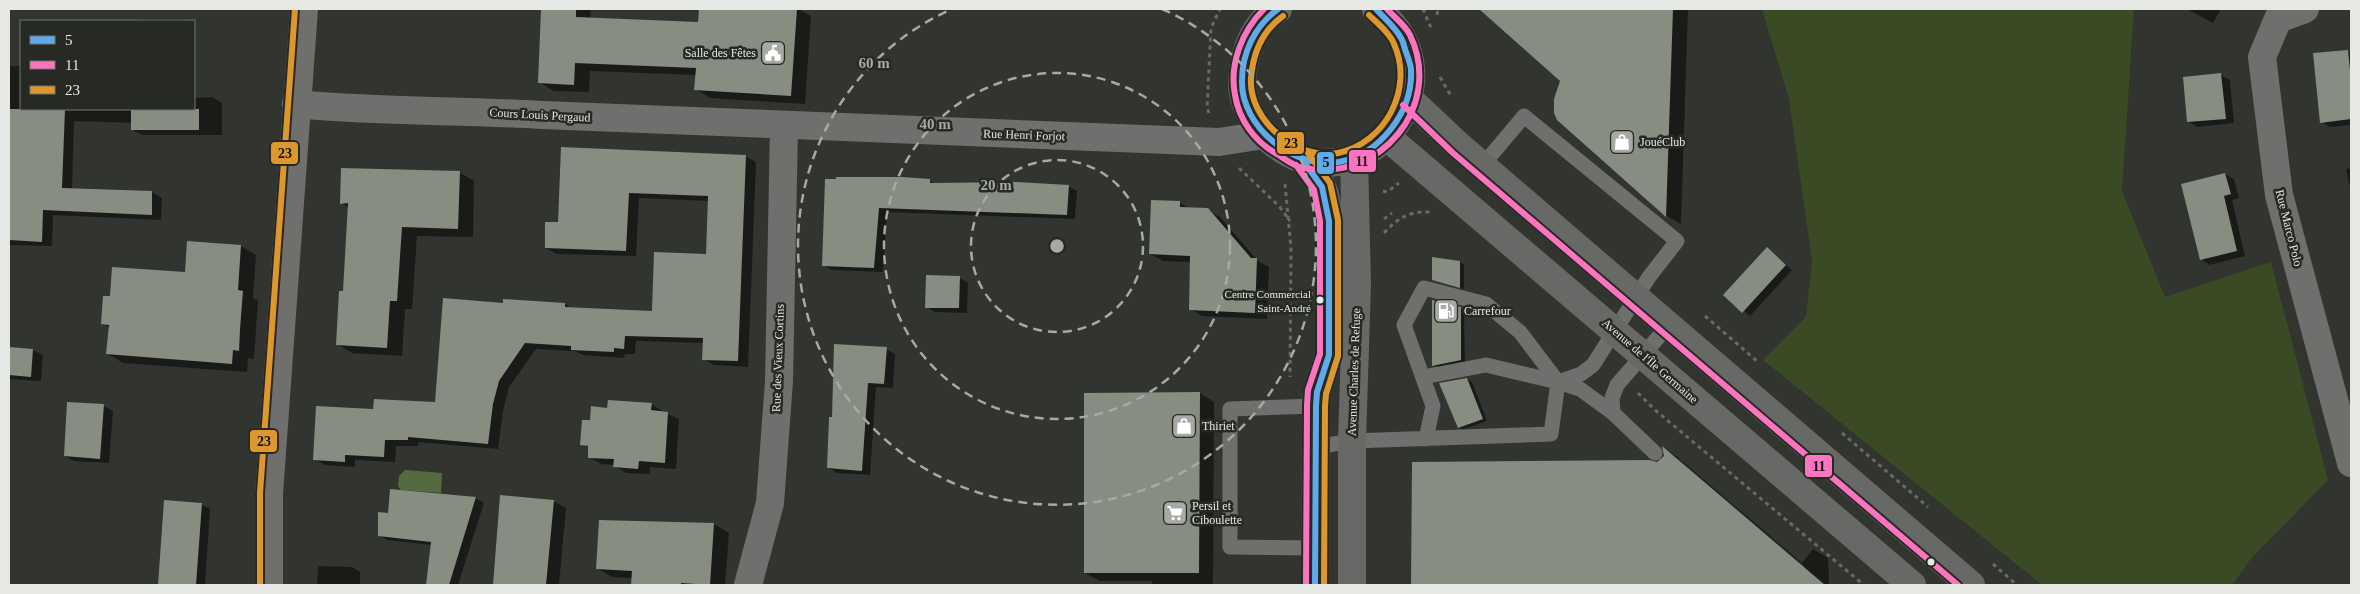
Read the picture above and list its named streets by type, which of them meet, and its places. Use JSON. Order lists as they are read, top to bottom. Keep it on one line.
{"streets":{"street":["Cours Louis Pergaud","Rue Henri Forjot","Rue Marco Polo","Rue des Vieux Cortins","Avenue de l'Île Germaine","Avenue Charles de Refuge"]},"crossings":[["Cours Louis Pergaud","Rue Henri Forjot"],["Cours Louis Pergaud","Rue des Vieux Cortins"],["Rue Henri Forjot","Rue des Vieux Cortins"]],"places":{"public building":["Salle des Fêtes"],"shop":["JouéClub","Thiriet"],"other":["Centre Commercial Saint-André"],"fuel station":["Carrefour"],"supermarket":["Persil et Ciboulette"]},"lines":["transit line 5","transit line 11","transit line 23"],"legend":["5","11","23"],"rings":["60 m","40 m","20 m"]}
